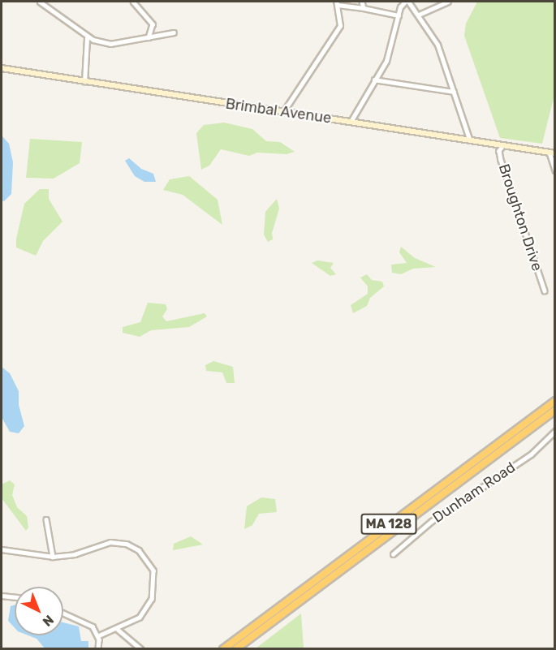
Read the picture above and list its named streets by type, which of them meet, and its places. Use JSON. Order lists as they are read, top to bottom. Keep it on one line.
{"streets":{"highway":["MA 128"],"main road":["Brimbal Avenue"],"street":["Broughton Drive","Dunham Road"]},"crossings":[["Brimbal Avenue","Broughton Drive"]],"north":"bottom right"}
